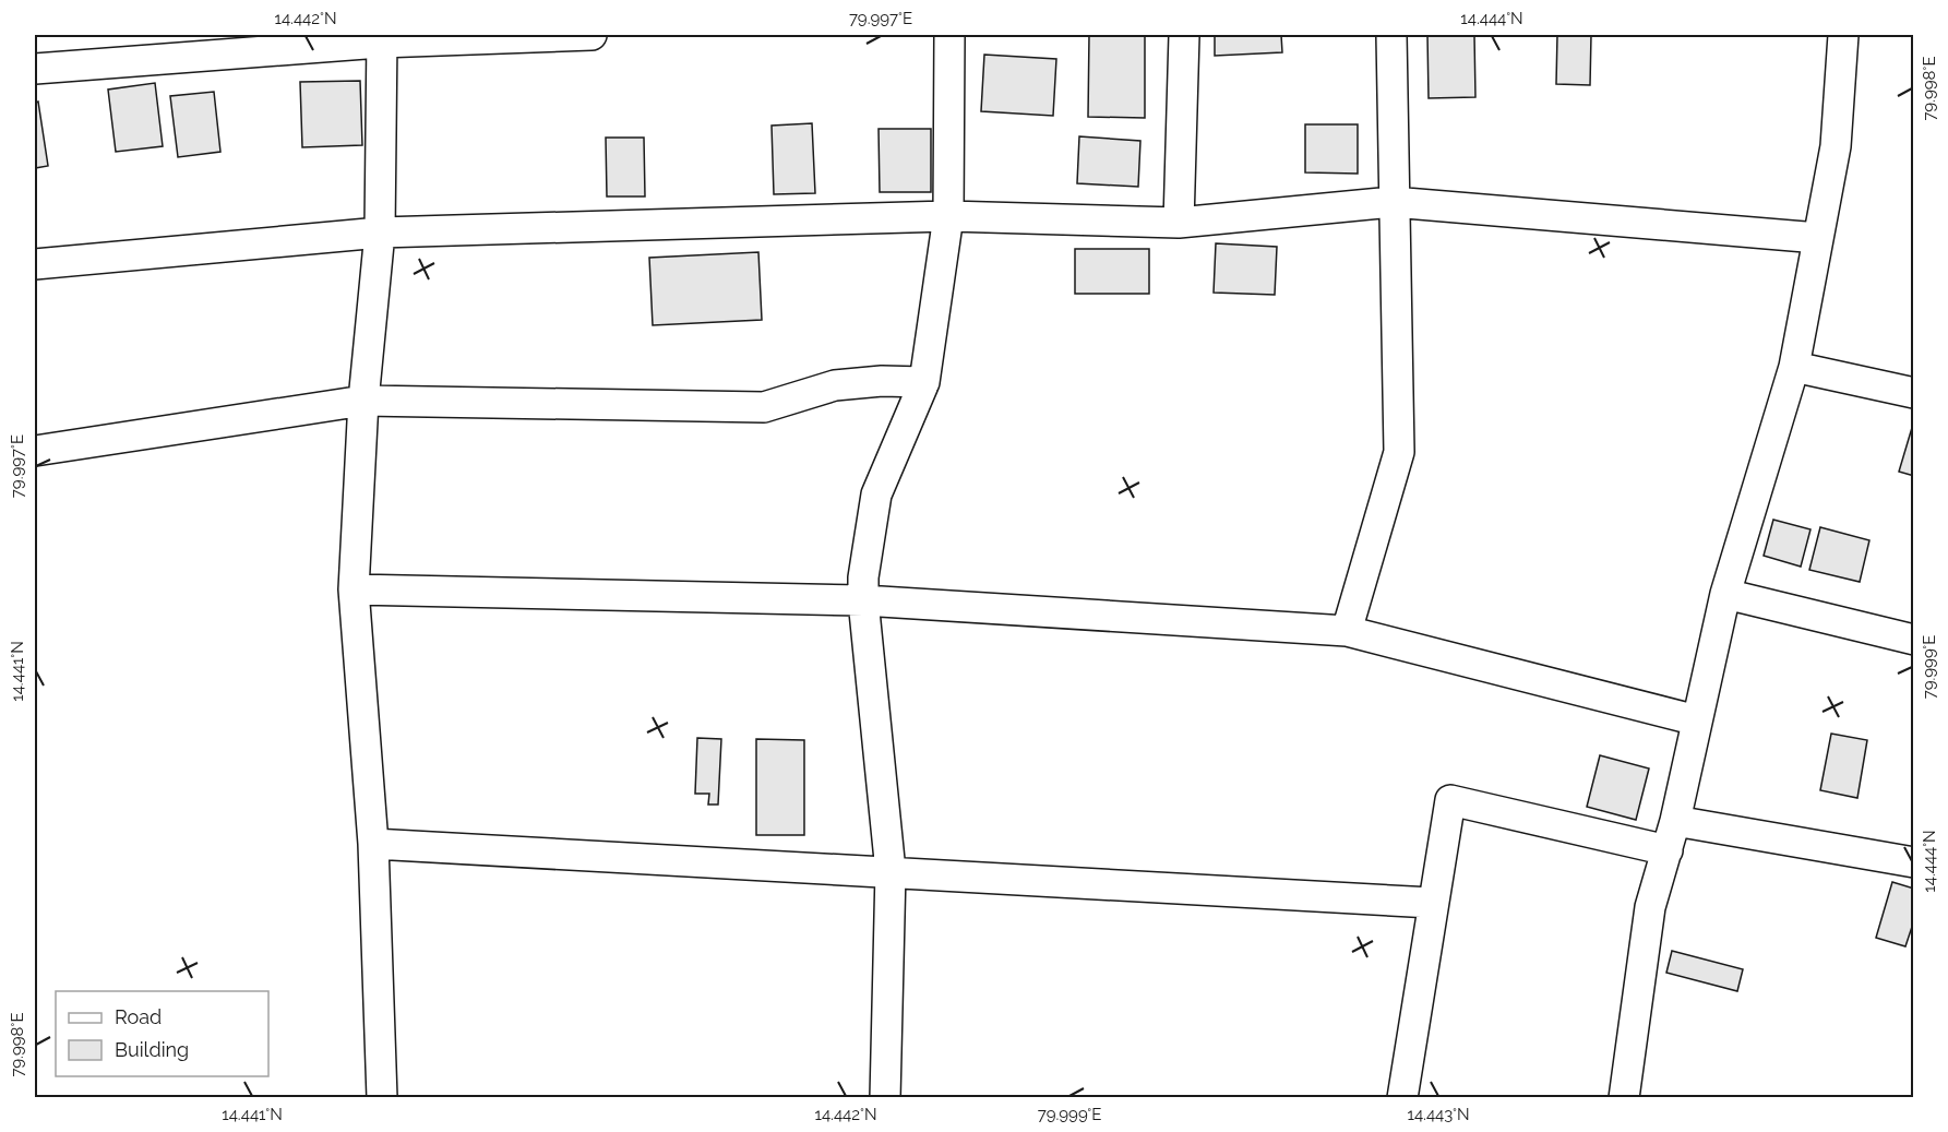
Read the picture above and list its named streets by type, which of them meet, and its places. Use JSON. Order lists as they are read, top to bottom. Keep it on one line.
{"legend":["Road","Building"],"coordinates":["14.442°N","79.997°E","14.444°N","79.998°E","79.999°E","14.441°N","14.443°N"]}
